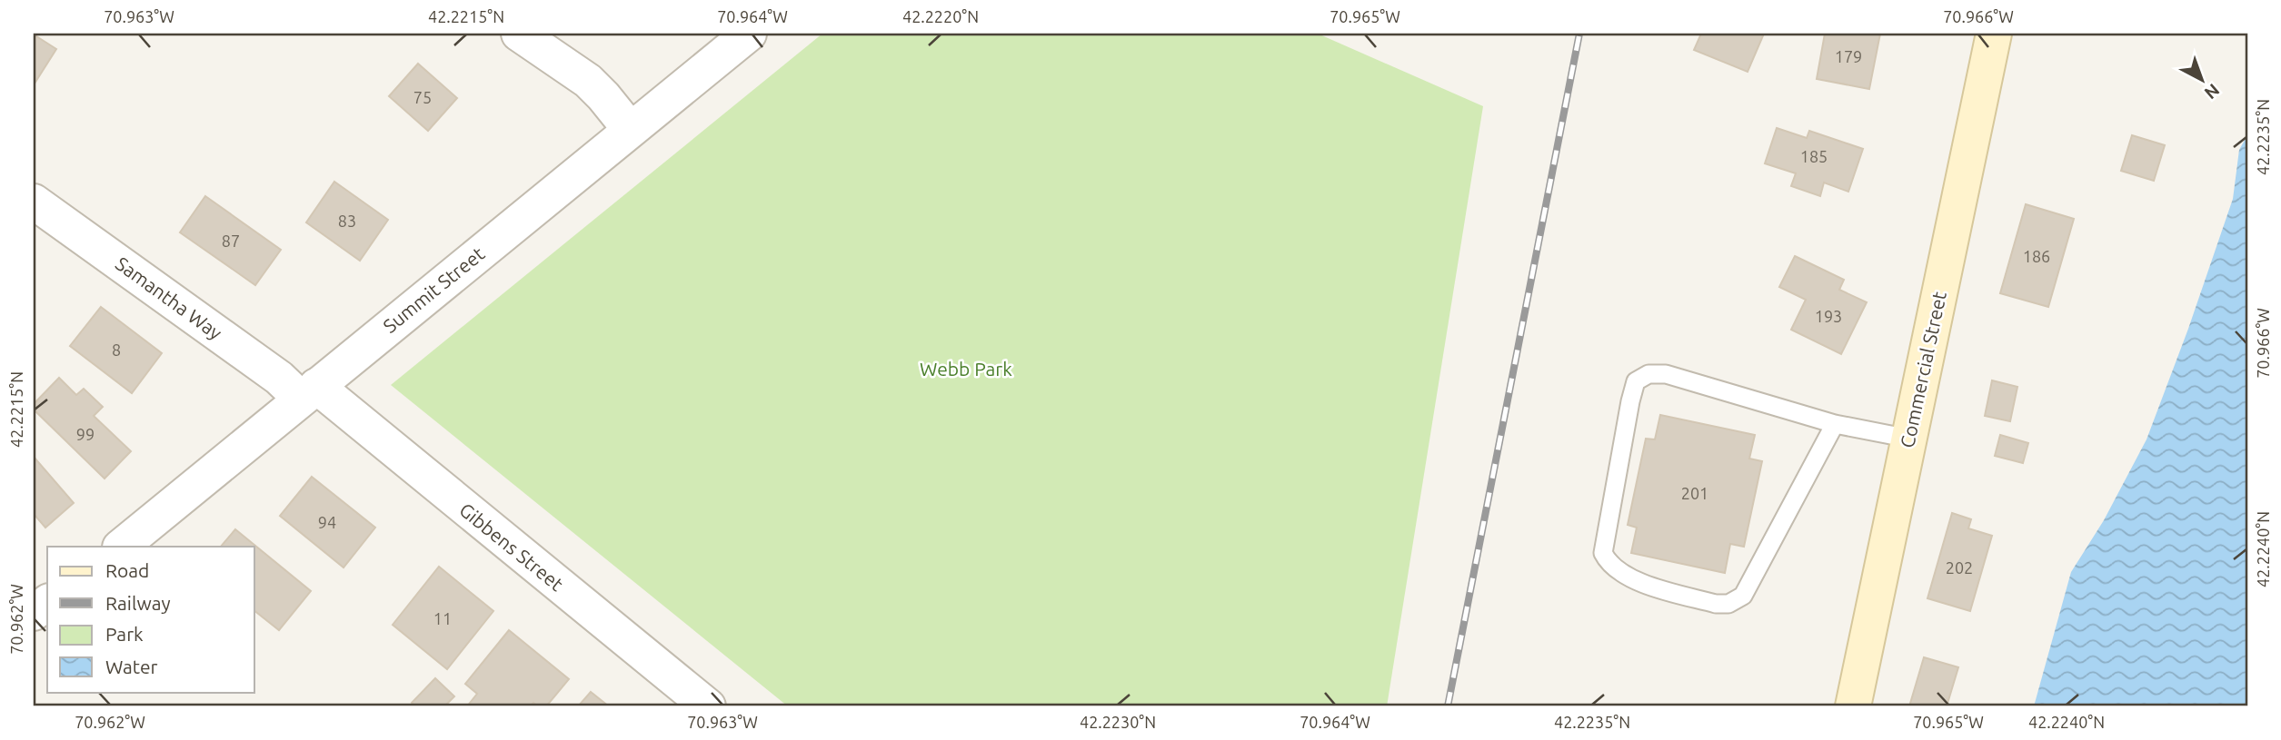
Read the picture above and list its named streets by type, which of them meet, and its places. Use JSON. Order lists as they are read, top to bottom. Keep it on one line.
{"streets":{"main road":["Commercial Street"],"street":["Summit Street","Samantha Way","Gibbens Street"]},"crossings":[["Summit Street","Samantha Way"],["Summit Street","Gibbens Street"],["Samantha Way","Gibbens Street"]],"parks":["Webb Park"],"house_numbers":["179","75","185","83","87","186","193","8","99","201","94","202","11"],"legend":["Road","Railway","Park","Water"],"north":"bottom right","coordinates":["70.963°W","42.2215°N","70.964°W","42.2220°N","70.965°W","70.966°W","42.2235°N","42.2240°N","70.962°W","42.2230°N"]}
